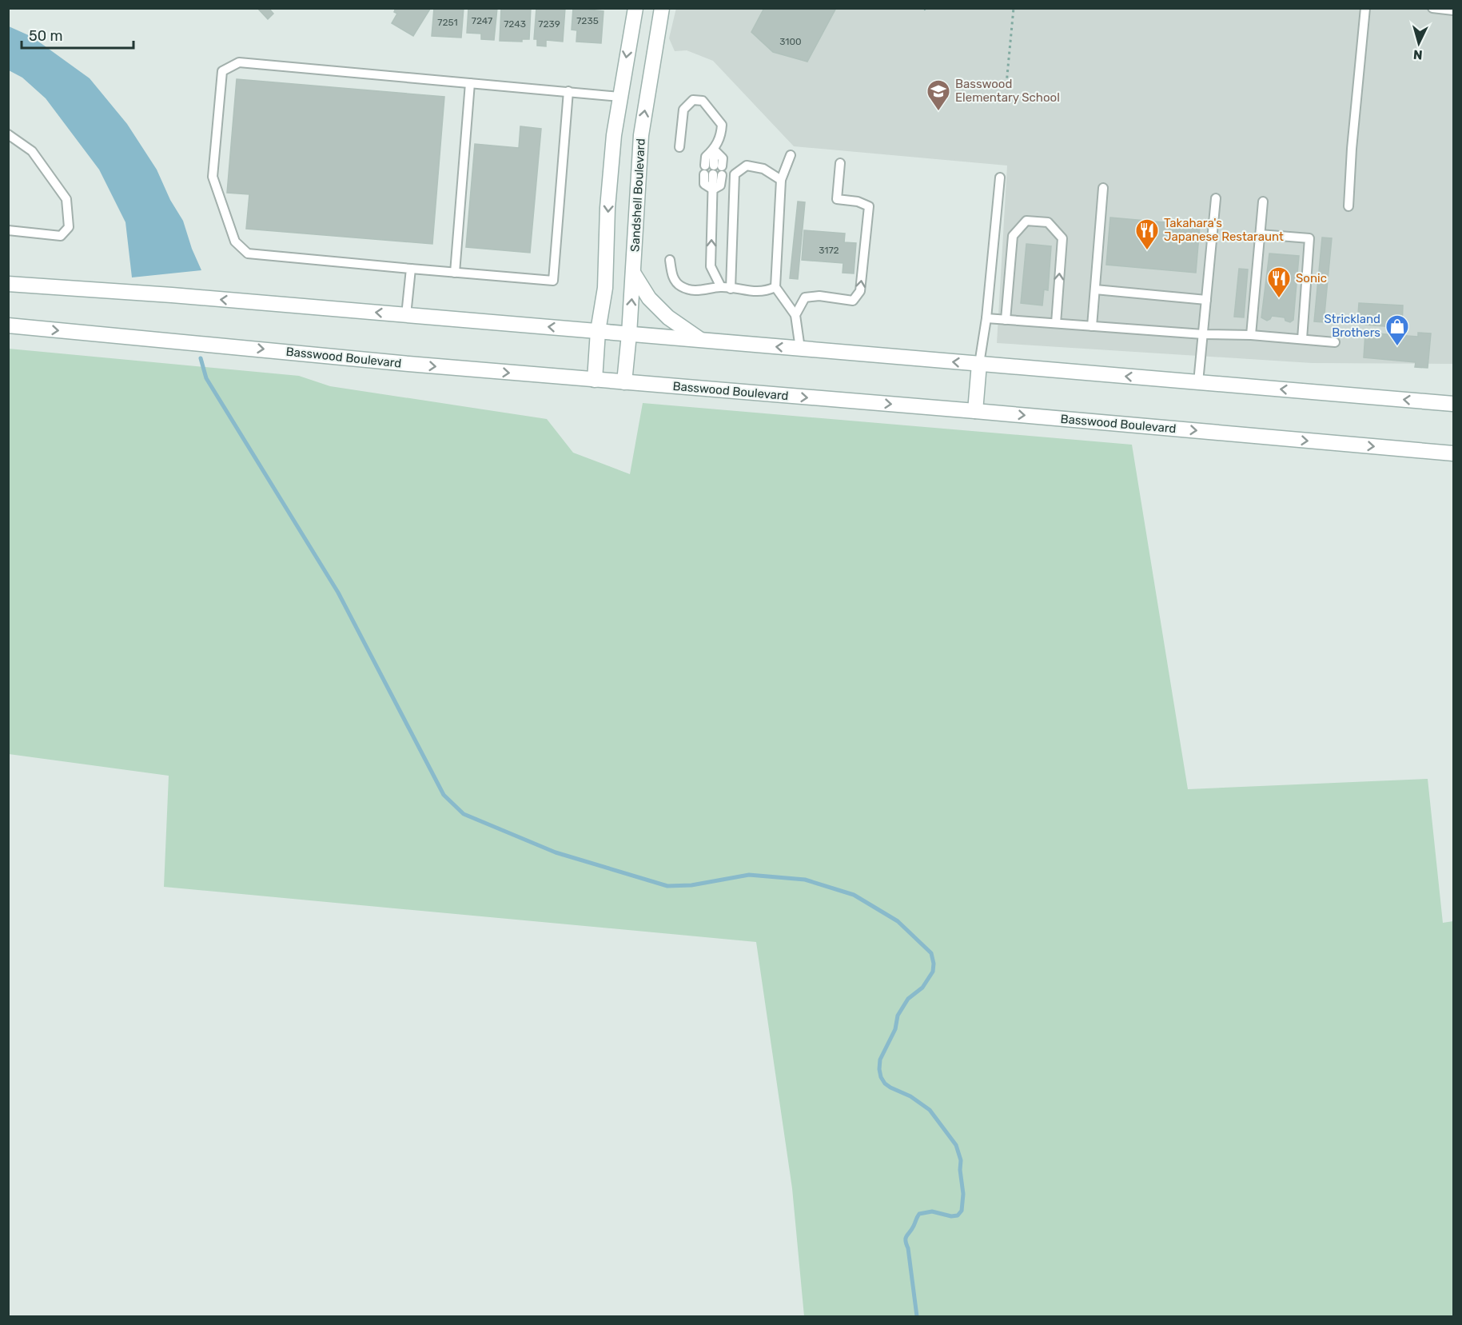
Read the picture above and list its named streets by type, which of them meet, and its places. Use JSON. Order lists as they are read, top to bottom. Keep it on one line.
{"streets":{"main road":["Sandshell Boulevard","Basswood Boulevard"]},"crossings":[["Sandshell Boulevard","Basswood Boulevard"]],"places":{"school or university":["Basswood Elementary School"],"restaurant":["Takahara's Japanese Restaraunt","Sonic"],"shop":["Strickland Brothers"]},"house_numbers":["7247","7235","7251","7243","7239","3100","3172"],"scale_bar":"50 m","north":"bottom"}
